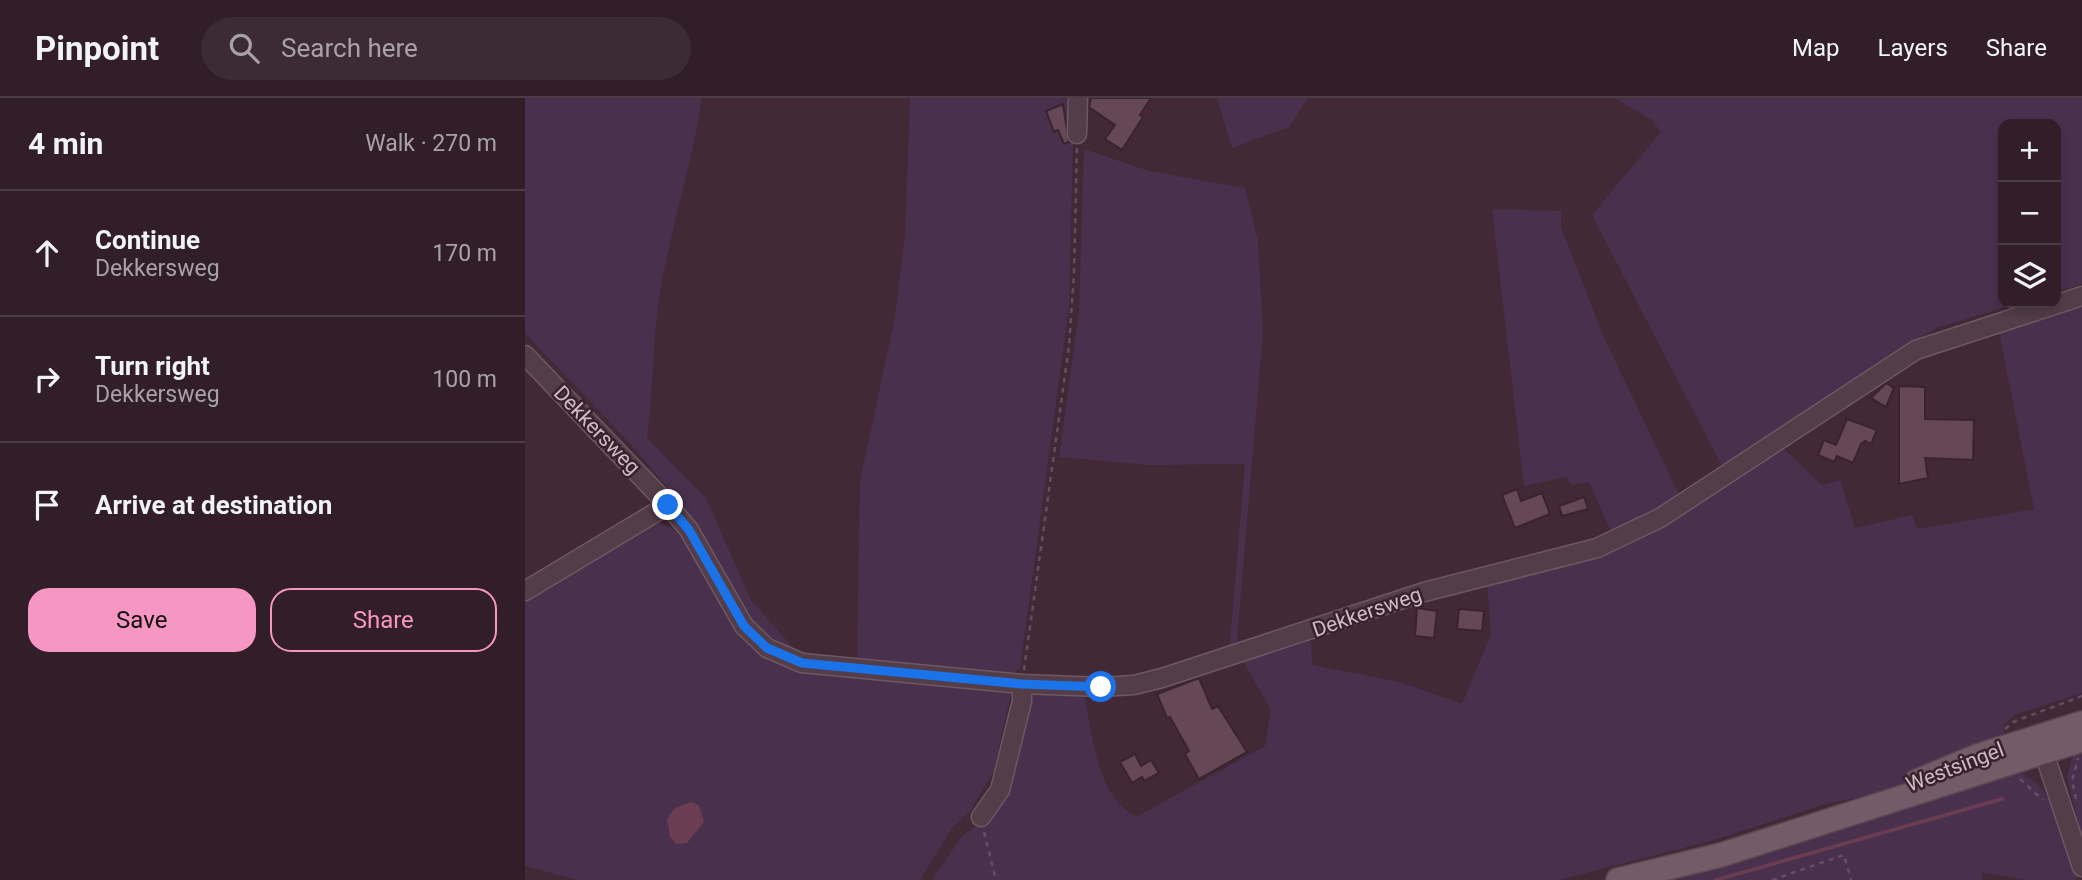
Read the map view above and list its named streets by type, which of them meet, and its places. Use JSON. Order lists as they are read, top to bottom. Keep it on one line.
{"streets":{"main road":["Westsingel"],"street":["Dekkersweg"]},"page":{"header":"Pinpoint","search":"Search here","nav":["Map","Layers","Share"],"heading":["4 min","Walk · 270 m"],"map_buttons":["+","−"],"list":[["Continue","Dekkersweg","170 m"],["Turn right","Dekkersweg","100 m"],"Arrive at destination"],"buttons":["Save","Share"]}}
